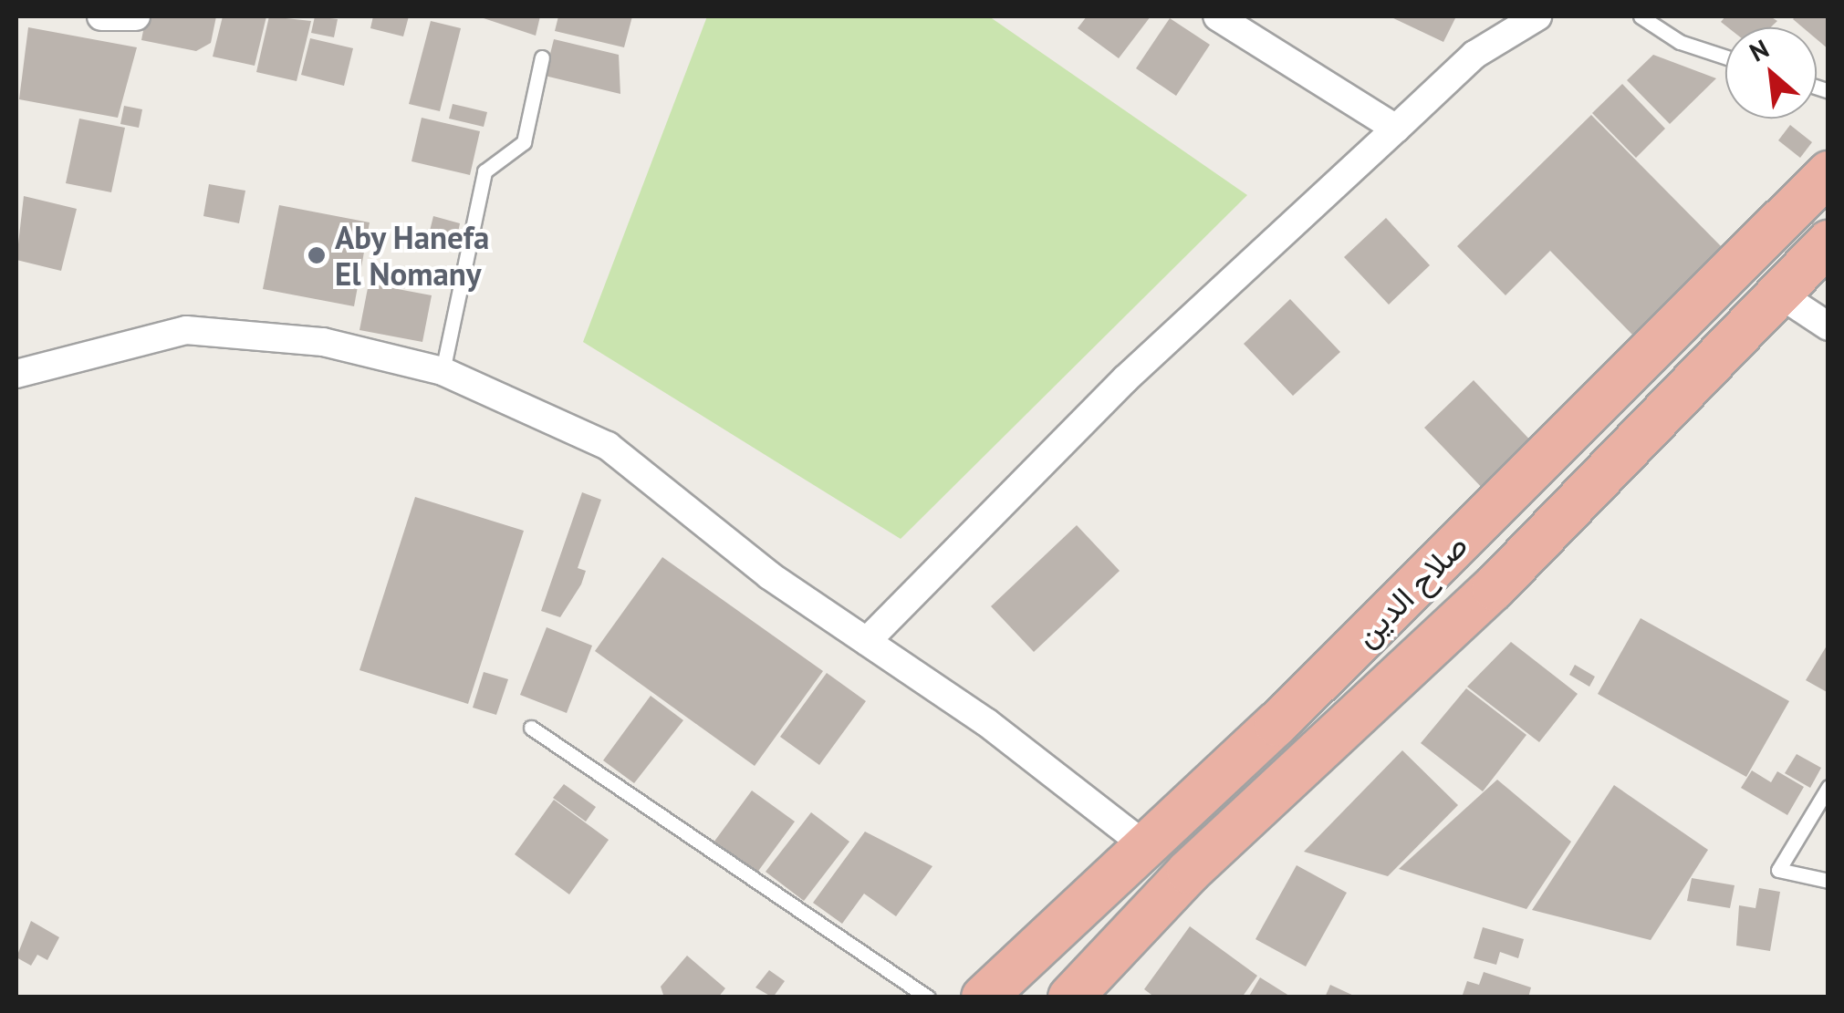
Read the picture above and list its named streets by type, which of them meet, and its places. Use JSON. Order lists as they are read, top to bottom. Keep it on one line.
{"streets":{"highway":["صلاح الدين"]},"places":["Aby Hanefa El Nomany"],"north":"top left"}
